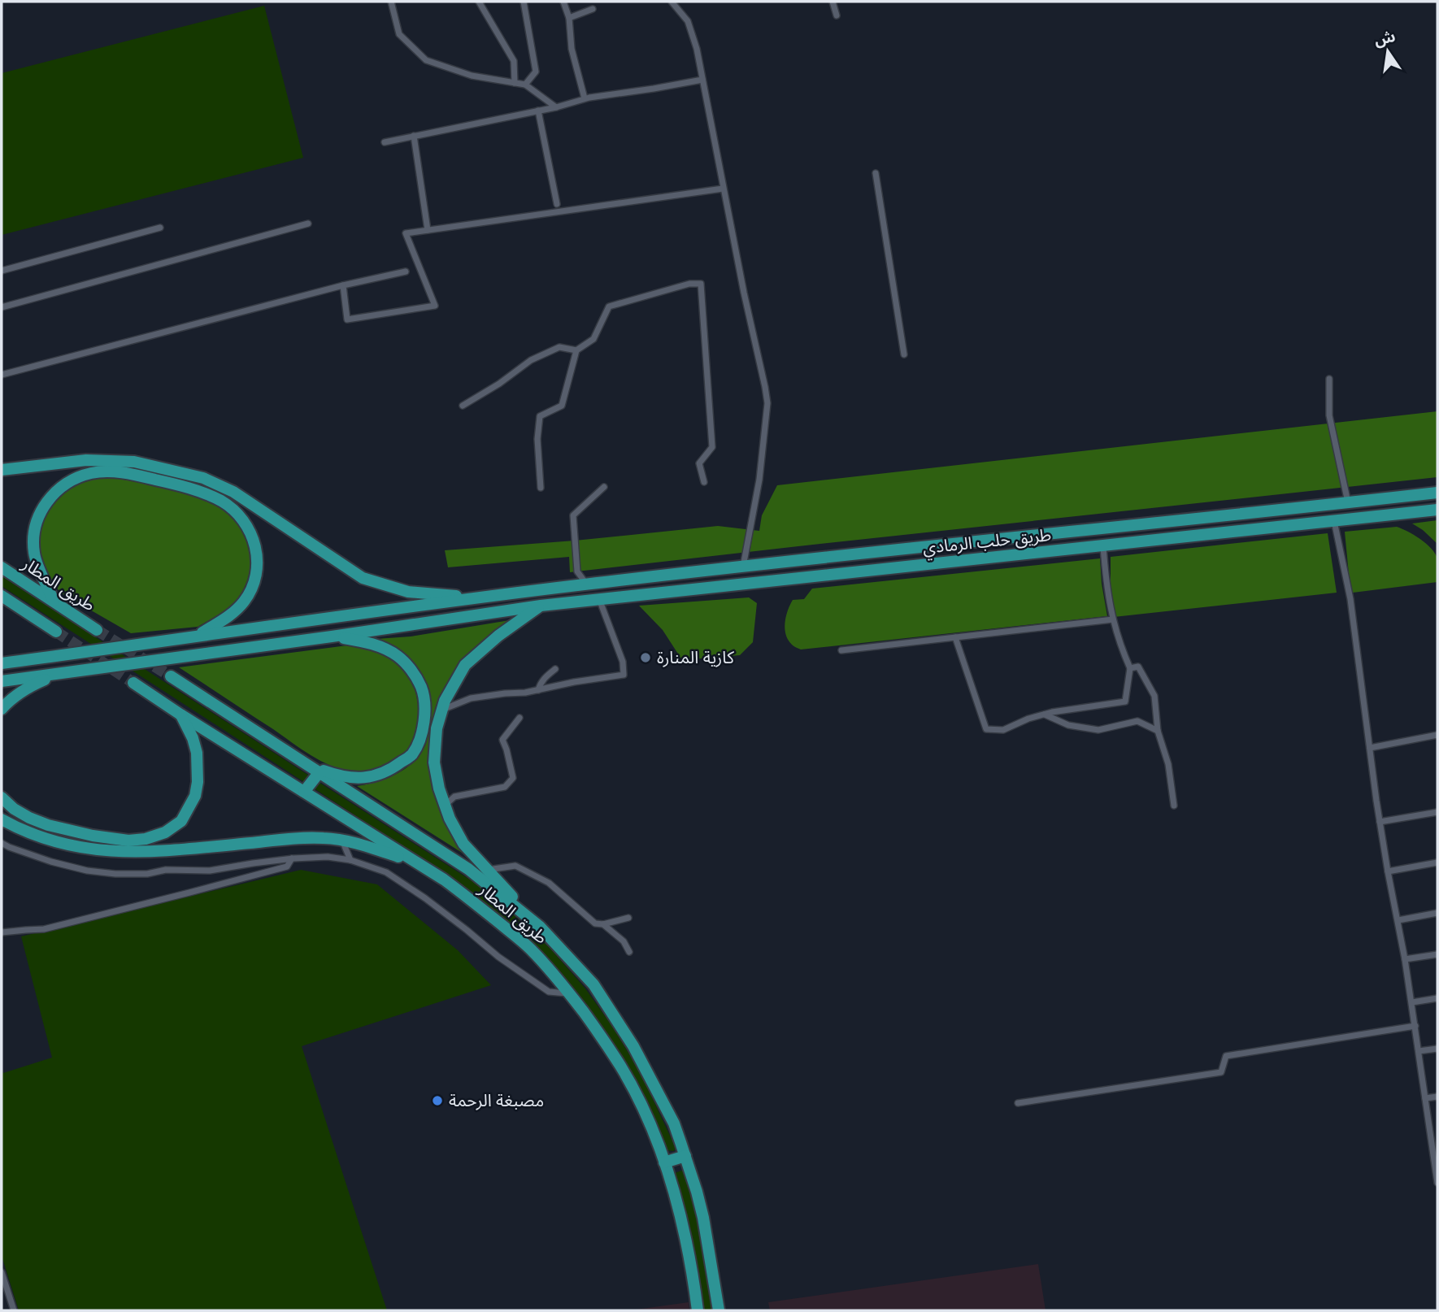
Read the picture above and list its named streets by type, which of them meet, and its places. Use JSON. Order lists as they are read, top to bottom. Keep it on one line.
{"streets":{"highway":["طريق حلب الرمادي","طريق المطار"]},"places":["كازية المنارة","مصبغة الرحمة"],"north":"top"}
